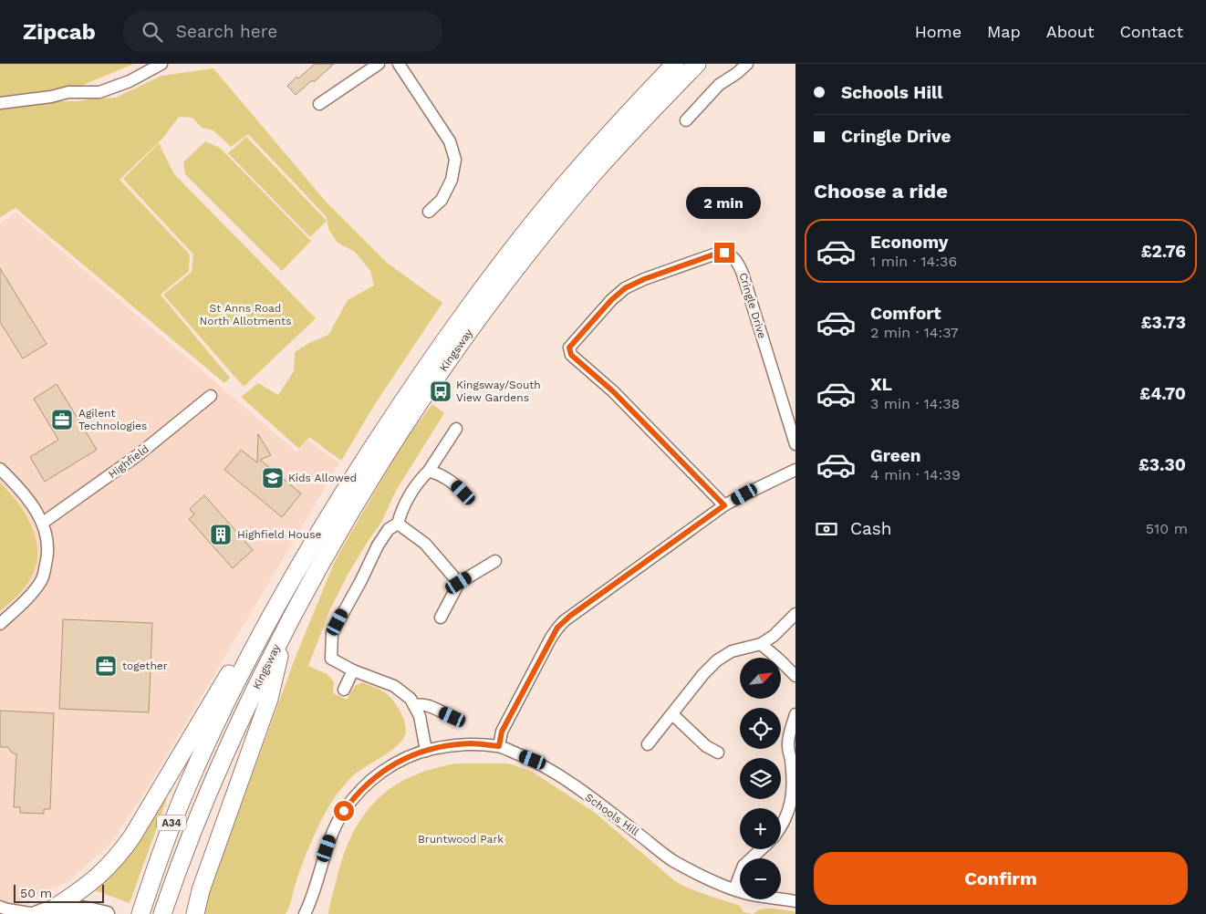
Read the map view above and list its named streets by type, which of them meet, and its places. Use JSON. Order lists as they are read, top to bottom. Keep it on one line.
{"streets":{"highway":["Kingsway","A34"],"street":["Cringle Drive","Highfield","Schools Hill"]},"parks":["St Anns Road North Allotments","Bruntwood Park"],"places":{"bus stop":["Kingsway/South View Gardens"],"office":["Agilent Technologies","together"],"school or university":["Kids Allowed"],"building":["Highfield House"]},"scale_bar":"50 m","north":"top right","page":{"header":"Zipcab","search":"Search here","nav":["Home","Map","About","Contact"],"banner":["Schools Hill","Cringle Drive"],"heading":"Choose a ride","bubble":"2 min","list":[{"name":"Economy","note":"1 min · 14:36","value":"£2.76"},{"name":"Comfort","note":"2 min · 14:37","value":"£3.73"},{"name":"XL","note":"3 min · 14:38","value":"£4.70"},{"name":"Green","note":"4 min · 14:39","value":"£3.30"}],"pay":["Cash","510 m"],"map_buttons":["+","−"],"buttons":"Confirm","scale":"50 m"}}
